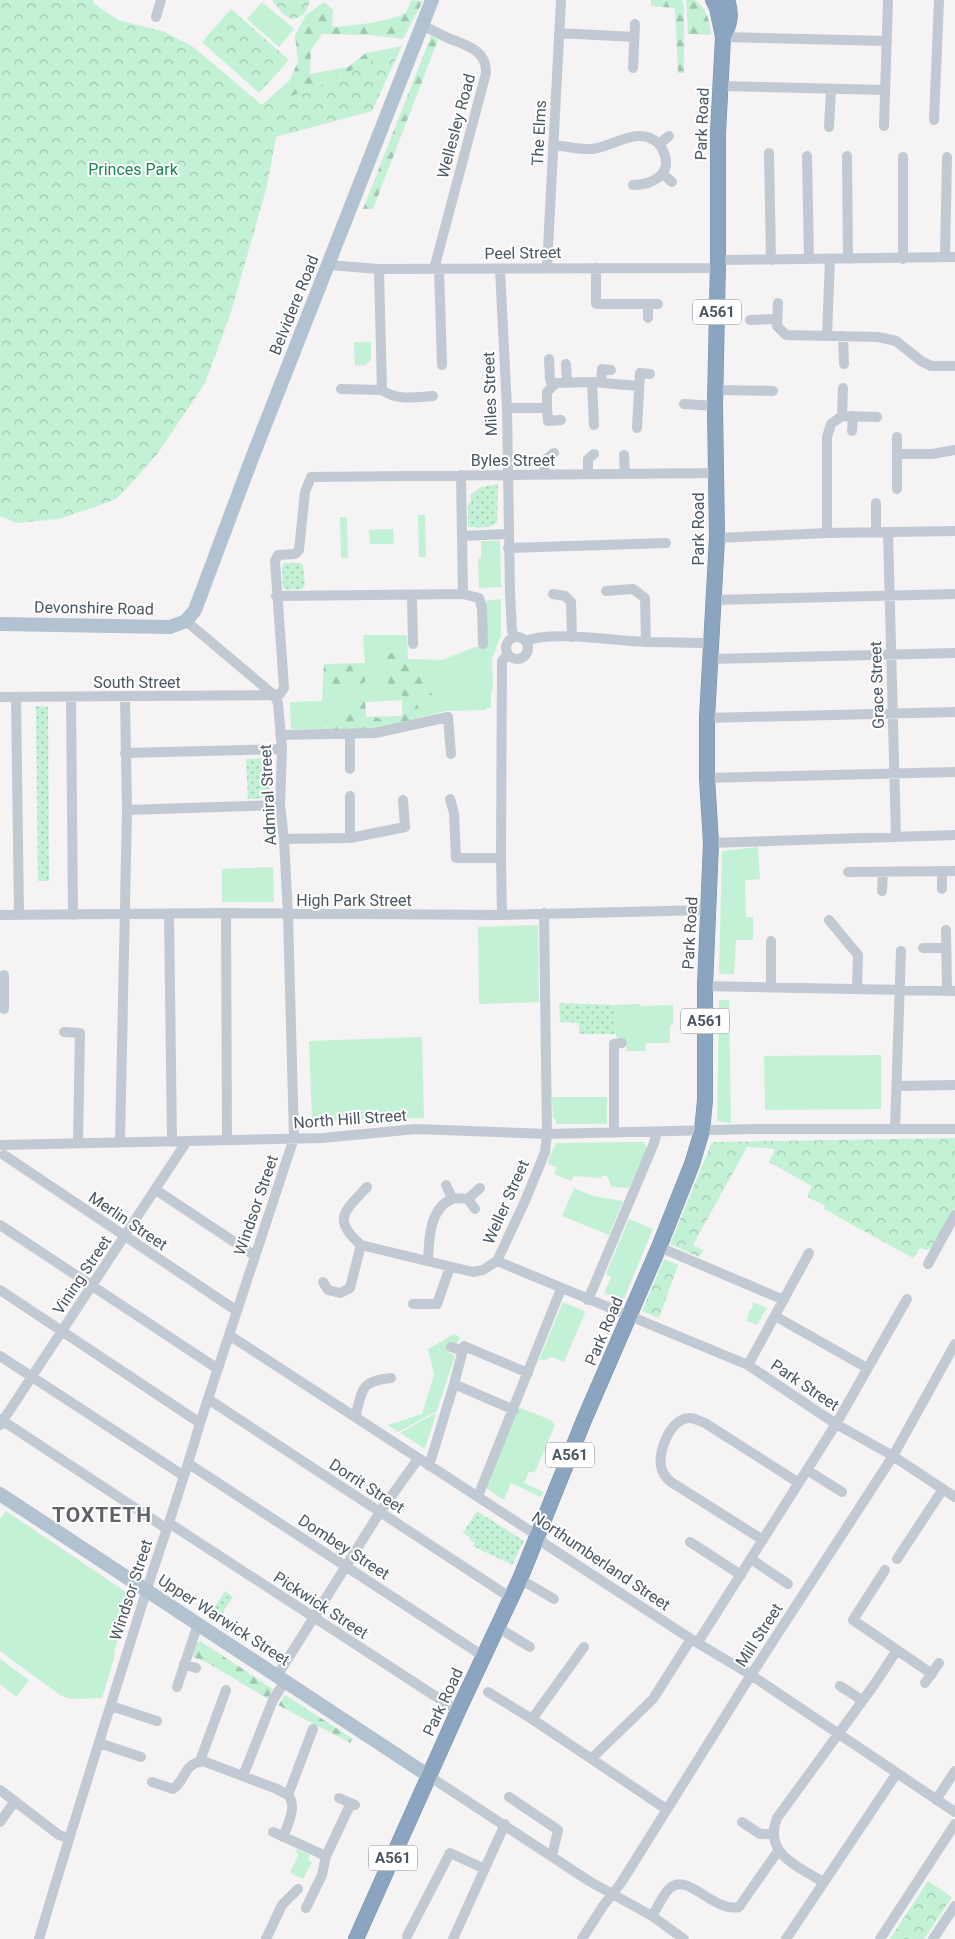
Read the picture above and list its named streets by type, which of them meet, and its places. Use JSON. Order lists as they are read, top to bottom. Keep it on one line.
{"streets":{"highway":["Park Road","A561"],"main road":["Belvidere Road","Devonshire Road","Upper Warwick Street"],"street":["Wellesley Road","The Elms","Peel Street","Miles Street","Byles Street","South Street","Grace Street","Admiral Street","High Park Street","North Hill Street","Weller Street","Windsor Street","Merlin Street","Vining Street","Park Street","Dorrit Street","Dombey Street","Northumberland Street","Pickwick Street","Mill Street"]},"crossings":[["Park Road","Peel Street"],["Park Road","A561"],["Park Road","Byles Street"],["Park Road","High Park Street"],["Park Road","North Hill Street"],["Park Road","Park Street"],["Park Road","Dorrit Street"],["Park Road","Dombey Street"],["Park Road","Northumberland Street"],["Park Road","Pickwick Street"],["Park Road","Upper Warwick Street"],["Wellesley Road","Peel Street"],["Wellesley Road","Belvidere Road"],["The Elms","Peel Street"],["Peel Street","Belvidere Road"],["Peel Street","Miles Street"],["Belvidere Road","Devonshire Road"],["A561","Upper Warwick Street"],["Miles Street","Byles Street"],["South Street","Admiral Street"],["Admiral Street","High Park Street"],["Admiral Street","North Hill Street"],["Admiral Street","Windsor Street"],["High Park Street","Weller Street"],["North Hill Street","Weller Street"],["North Hill Street","Windsor Street"],["North Hill Street","Merlin Street"],["North Hill Street","Vining Street"],["Weller Street","Park Street"],["Windsor Street","Merlin Street"],["Windsor Street","Dorrit Street"],["Windsor Street","Dombey Street"],["Windsor Street","Northumberland Street"],["Windsor Street","Pickwick Street"],["Windsor Street","Upper Warwick Street"],["Merlin Street","Vining Street"],["Vining Street","Pickwick Street"],["Park Street","Mill Street"],["Northumberland Street","Mill Street"]],"districts":["TOXTETH"],"parks":["Princes Park"]}
